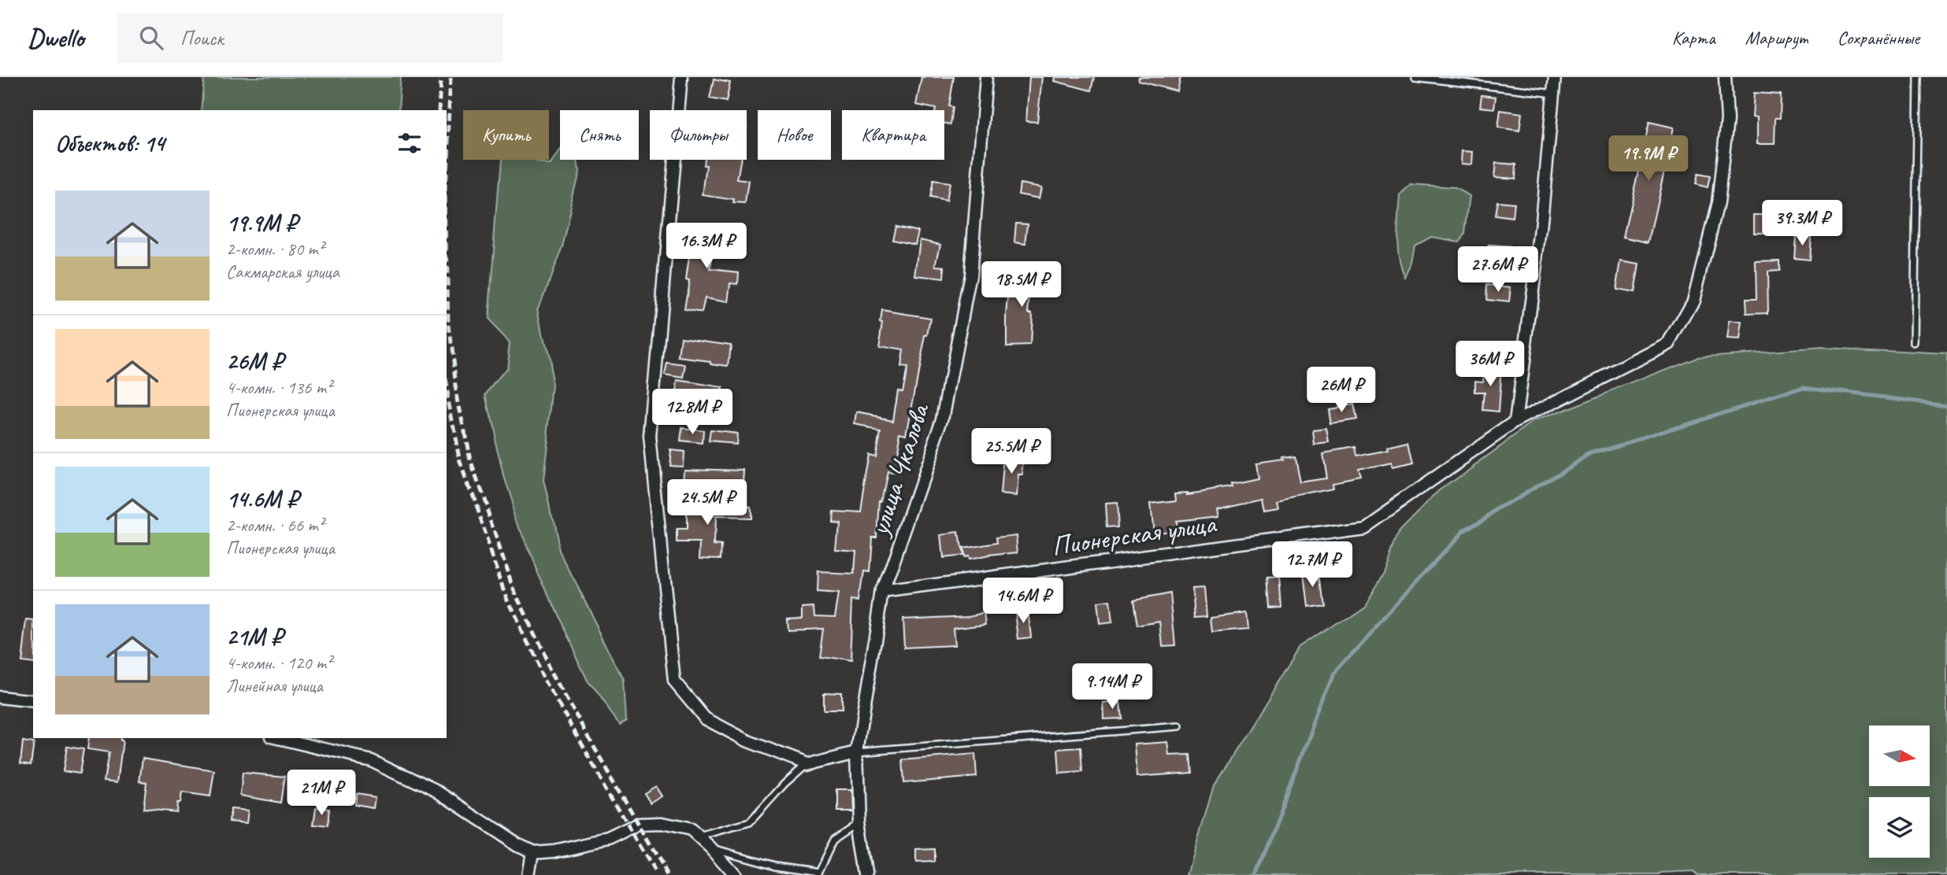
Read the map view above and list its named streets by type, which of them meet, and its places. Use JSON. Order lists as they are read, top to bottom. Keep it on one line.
{"streets":{"street":["улица Чкалова","Пионерская улица"]},"crossings":[["улица Чкалова","Пионерская улица"]],"north":"right","page":{"header":"Dwello","search":"Поиск","nav":["Карта","Маршрут","Сохранённые"],"chip":["Купить","Снять","Фильтры","Новое","Квартира"],"heading":"Объектов: 14","price":["19.9M ₽","39.3M ₽","16.3M ₽","27.6M ₽","18.5M ₽","36M ₽","26M ₽","12.8M ₽","25.5M ₽","24.5M ₽","12.7M ₽","14.6M ₽","9.14M ₽","21M ₽"],"list":[{"name":"19.9M ₽","note":"2-комн. · 80 m² · Сакмарская улица"},{"name":"26M ₽","note":"4-комн. · 136 m² · Пионерская улица"},{"name":"14.6M ₽","note":"2-комн. · 66 m² · Пионерская улица"},{"name":"21M ₽","note":"4-комн. · 120 m² · Линейная улица"}]}}
